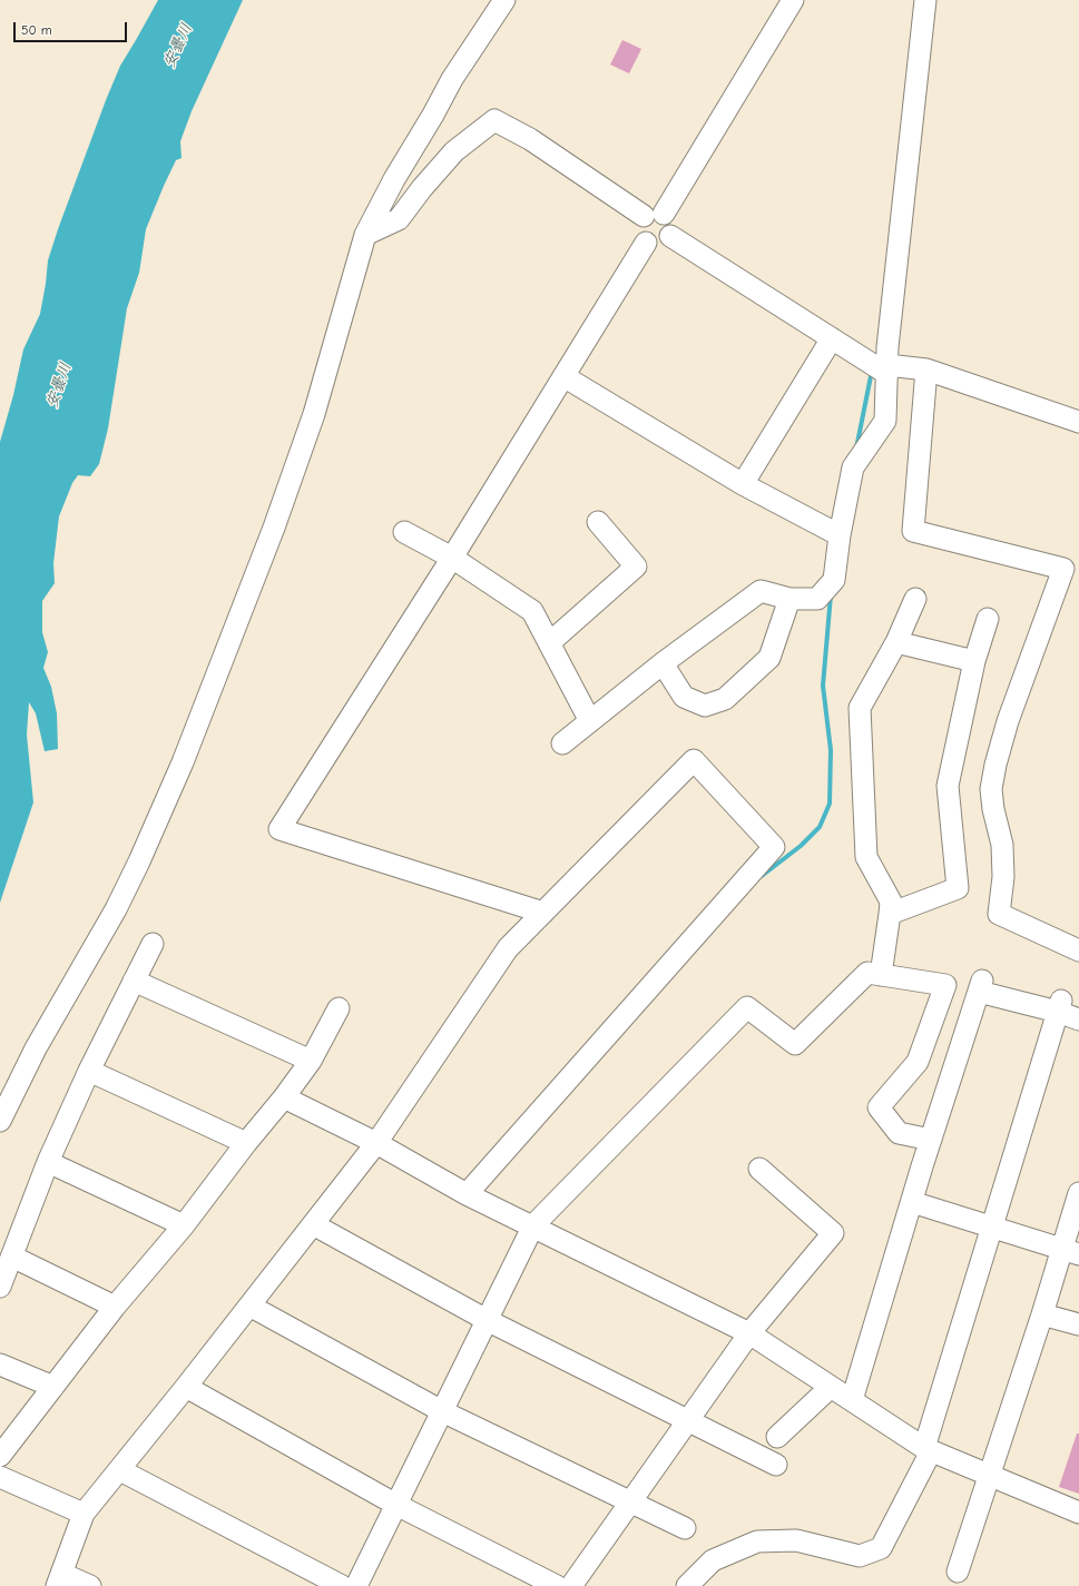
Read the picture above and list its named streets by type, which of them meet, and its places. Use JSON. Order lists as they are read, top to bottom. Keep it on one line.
{"water":["安曇川"],"scale_bar":"50 m"}
